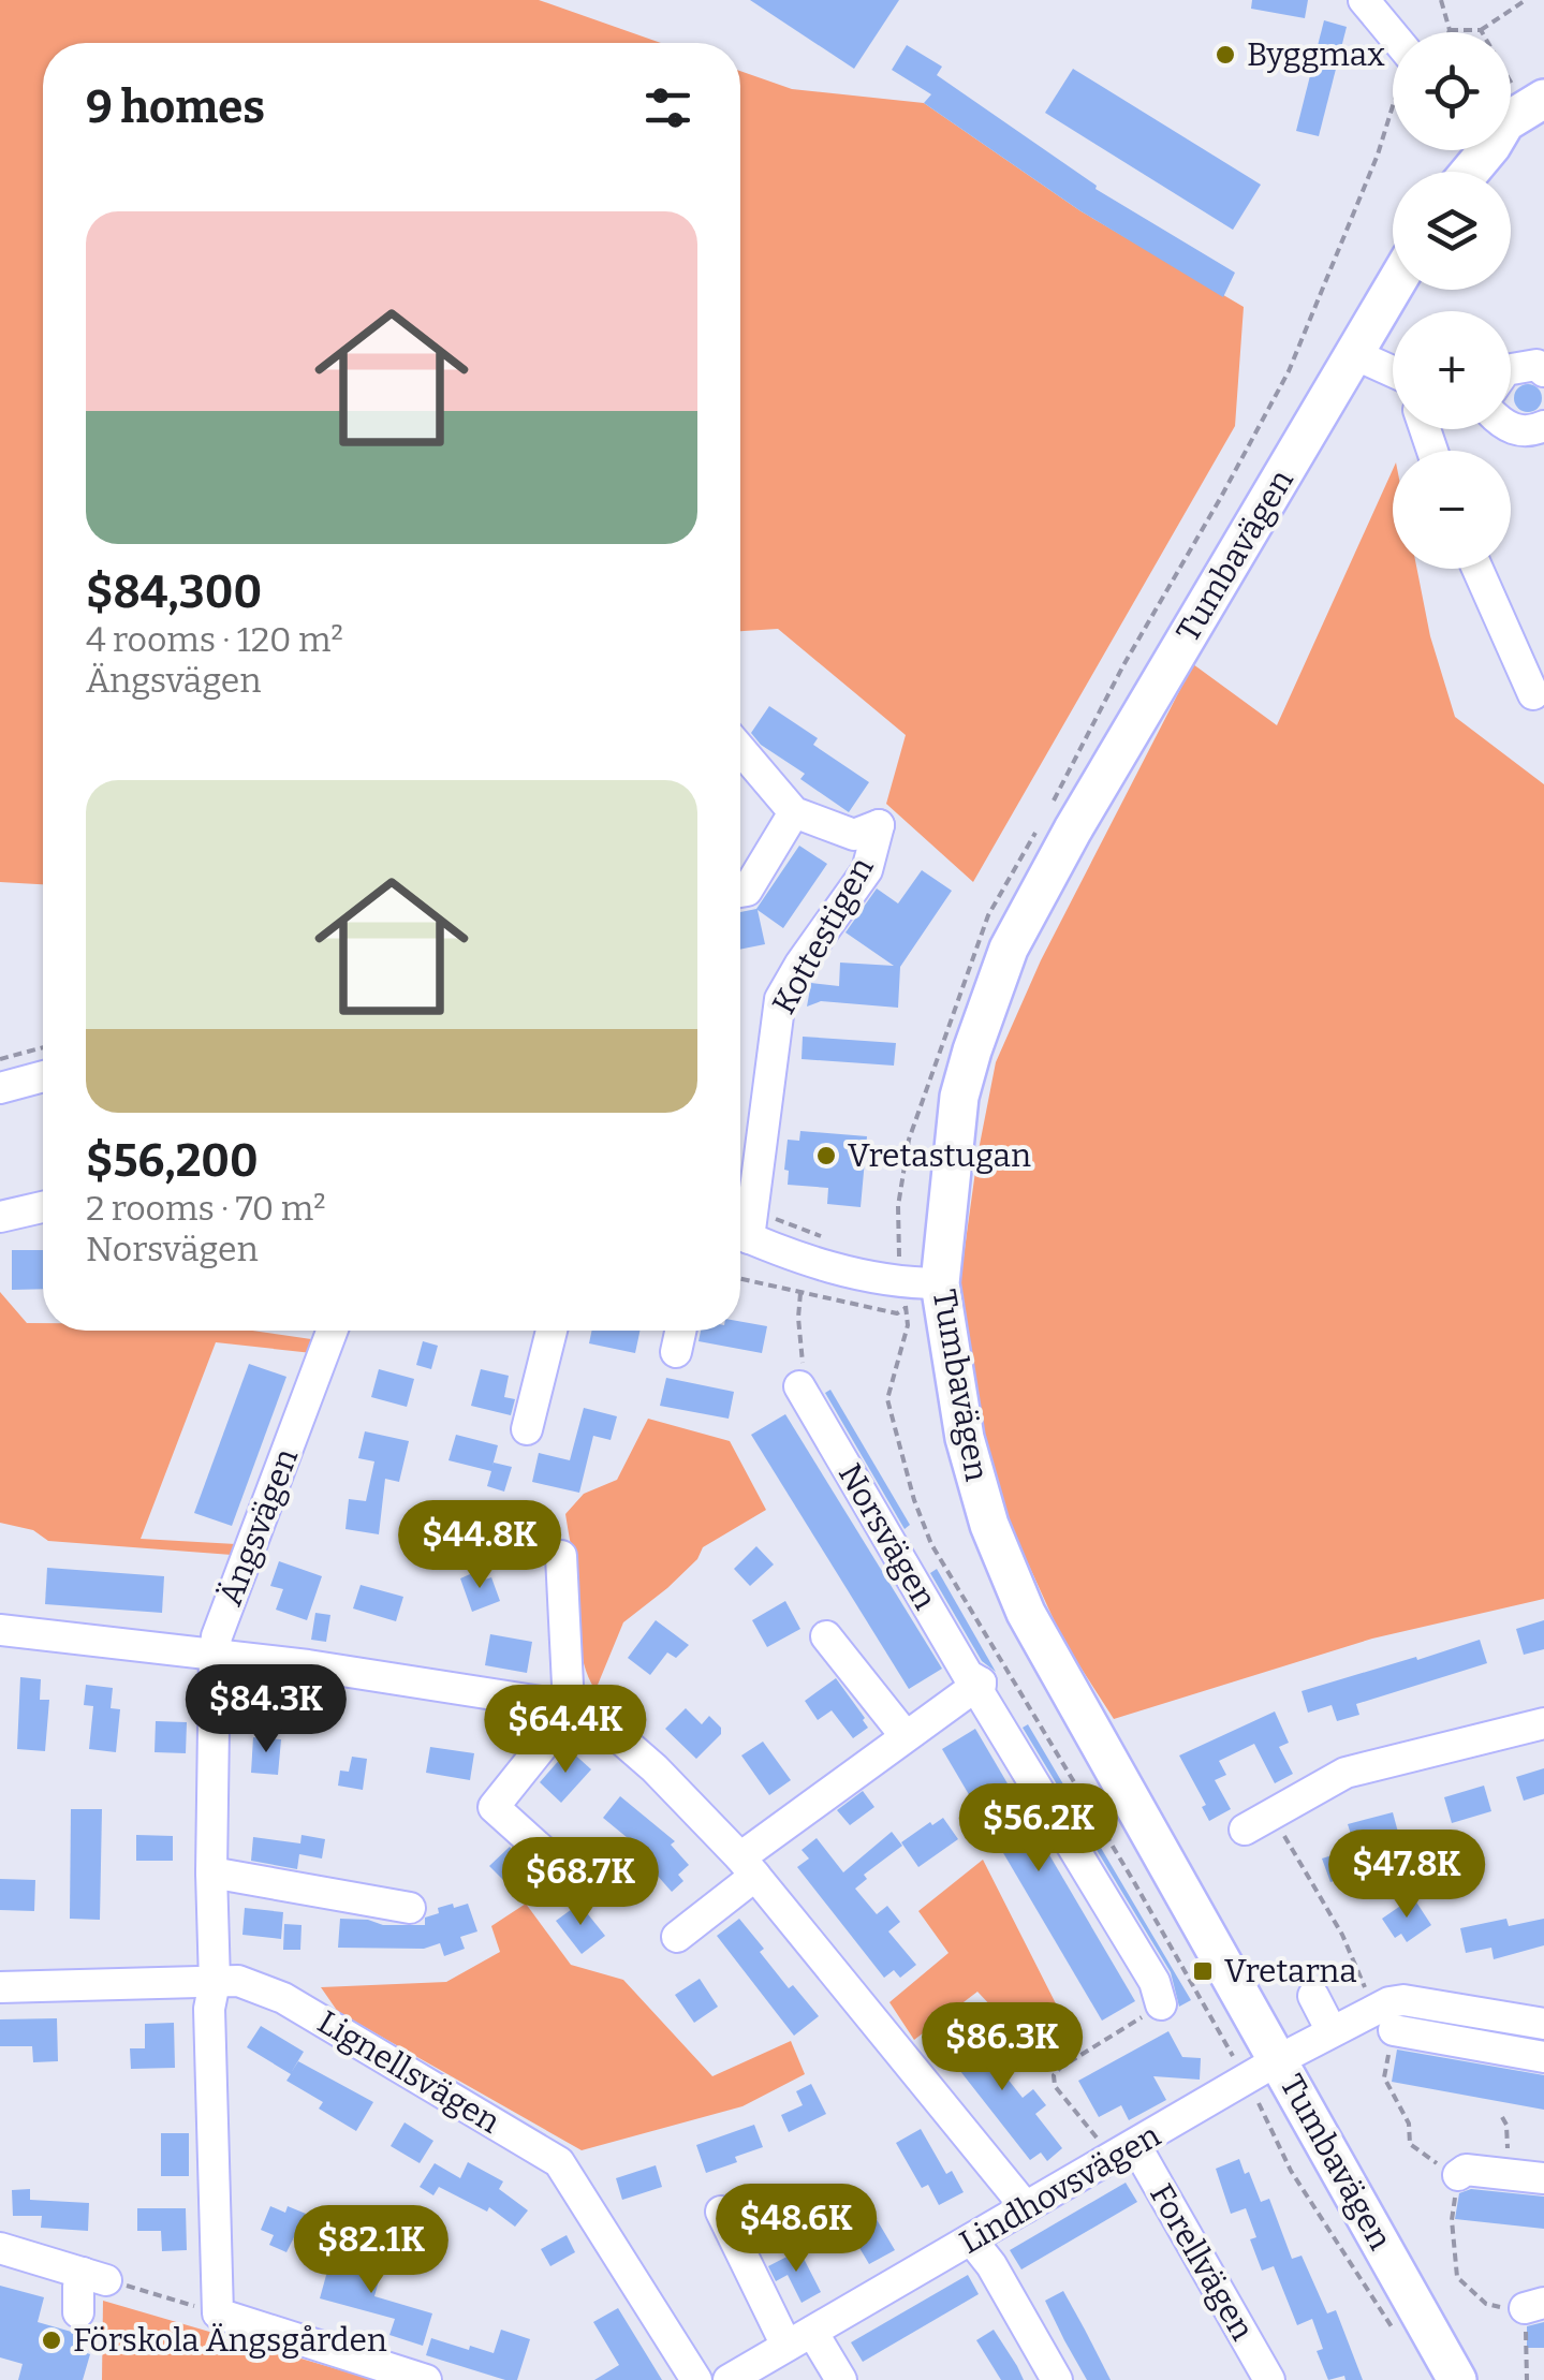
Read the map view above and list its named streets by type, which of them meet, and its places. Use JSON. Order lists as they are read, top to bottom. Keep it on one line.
{"streets":{"main road":["Tumbavägen"],"street":["Kottestigen","Ängsvägen","Norsvägen","Lignellsvägen","Lindhovsvägen","Forellvägen"]},"crossings":[["Tumbavägen","Lindhovsvägen"],["Ängsvägen","Lignellsvägen"],["Lindhovsvägen","Forellvägen"]],"places":{"other":["Byggmax","Vretastugan","Förskola Ängsgården"],"transit":["Vretarna"]},"page":{"map_buttons":["+","−"],"heading":"9 homes","list":[{"name":"$84,300","note":"4 rooms · 120 m² · Ängsvägen"},{"name":"$56,200","note":"2 rooms · 70 m² · Norsvägen"}],"price":["$44.8K","$84.3K","$64.4K","$56.2K","$47.8K","$68.7K","$86.3K","$48.6K","$82.1K"]}}
